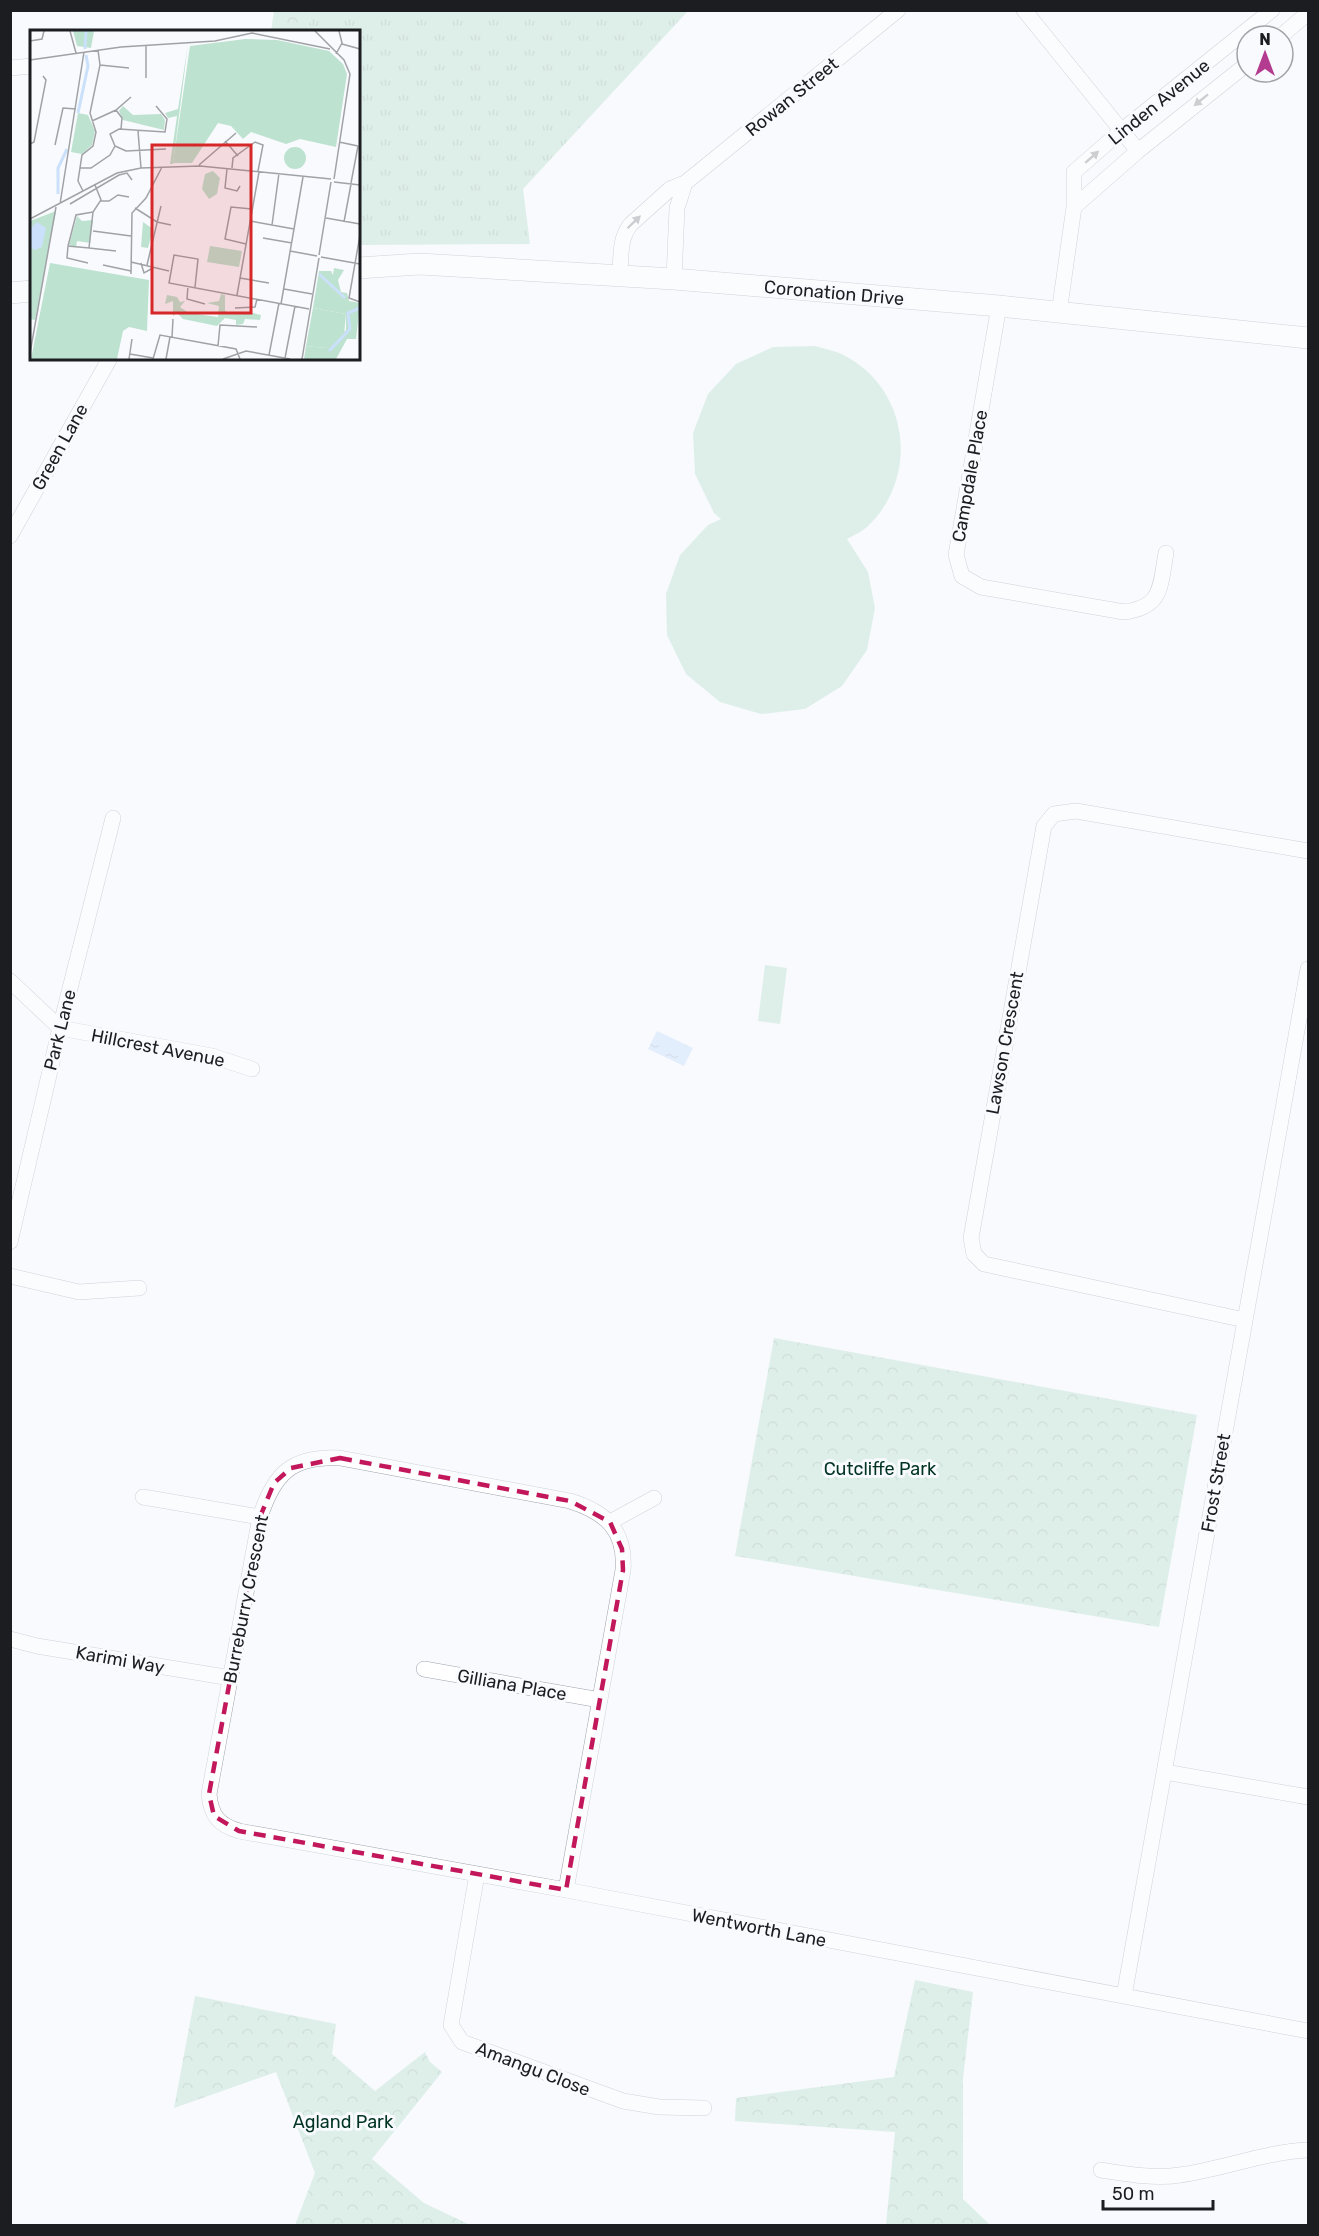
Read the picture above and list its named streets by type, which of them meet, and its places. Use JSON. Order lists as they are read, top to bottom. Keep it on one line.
{"streets":{"main road":["Coronation Drive"],"street":["Rowan Street","Linden Avenue","Green Lane","Campdale Place","Park Lane","Lawson Crescent","Hillcrest Avenue","Frost Street","Burreburry Crescent","Karimi Way","Gilliana Place","Wentworth Lane","Amangu Close"]},"crossings":[["Rowan Street","Coronation Drive"],["Linden Avenue","Coronation Drive"],["Coronation Drive","Campdale Place"],["Park Lane","Hillcrest Avenue"],["Lawson Crescent","Frost Street"],["Frost Street","Wentworth Lane"],["Burreburry Crescent","Karimi Way"],["Burreburry Crescent","Wentworth Lane"],["Wentworth Lane","Amangu Close"]],"parks":["Cutcliffe Park","Agland Park"],"scale_bar":"50 m","north":"top"}
